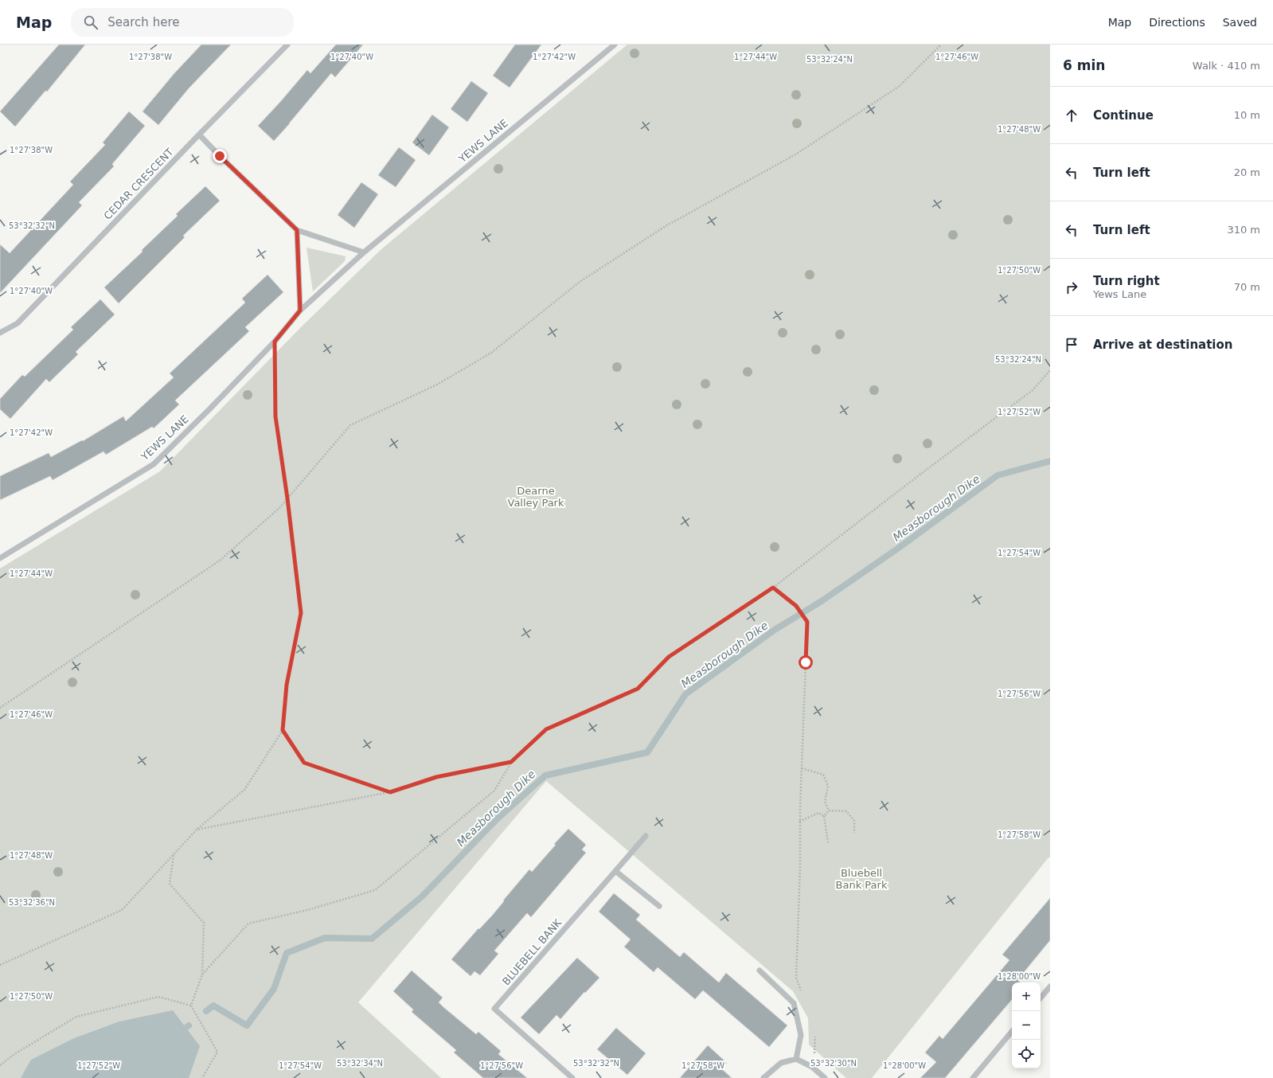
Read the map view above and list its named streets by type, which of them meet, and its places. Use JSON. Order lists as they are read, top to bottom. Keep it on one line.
{"streets":{"street":["YEWS LANE","CEDAR CRESCENT","BLUEBELL BANK"]},"water":["Measborough Dike"],"parks":["Dearne Valley Park","Bluebell Bank Park"],"page":{"header":"Map","search":"Search here","nav":["Map","Directions","Saved"],"heading":["6 min","Walk · 410 m"],"list":[["Continue","10 m"],["Turn left","20 m"],["Turn left","310 m"],["Turn right","Yews Lane","70 m"],"Arrive at destination"],"map_buttons":["+","−"]},"coordinates":["1°27'38\"W","1°27'40\"W","1°27'42\"W","1°27'44\"W","1°27'46\"W","53°32'24\"N","1°27'48\"W","53°32'32\"N","1°27'50\"W","1°27'52\"W","1°27'54\"W","1°27'56\"W","1°27'58\"W","53°32'36\"N","1°28'00\"W","53°32'34\"N","53°32'30\"N"]}
